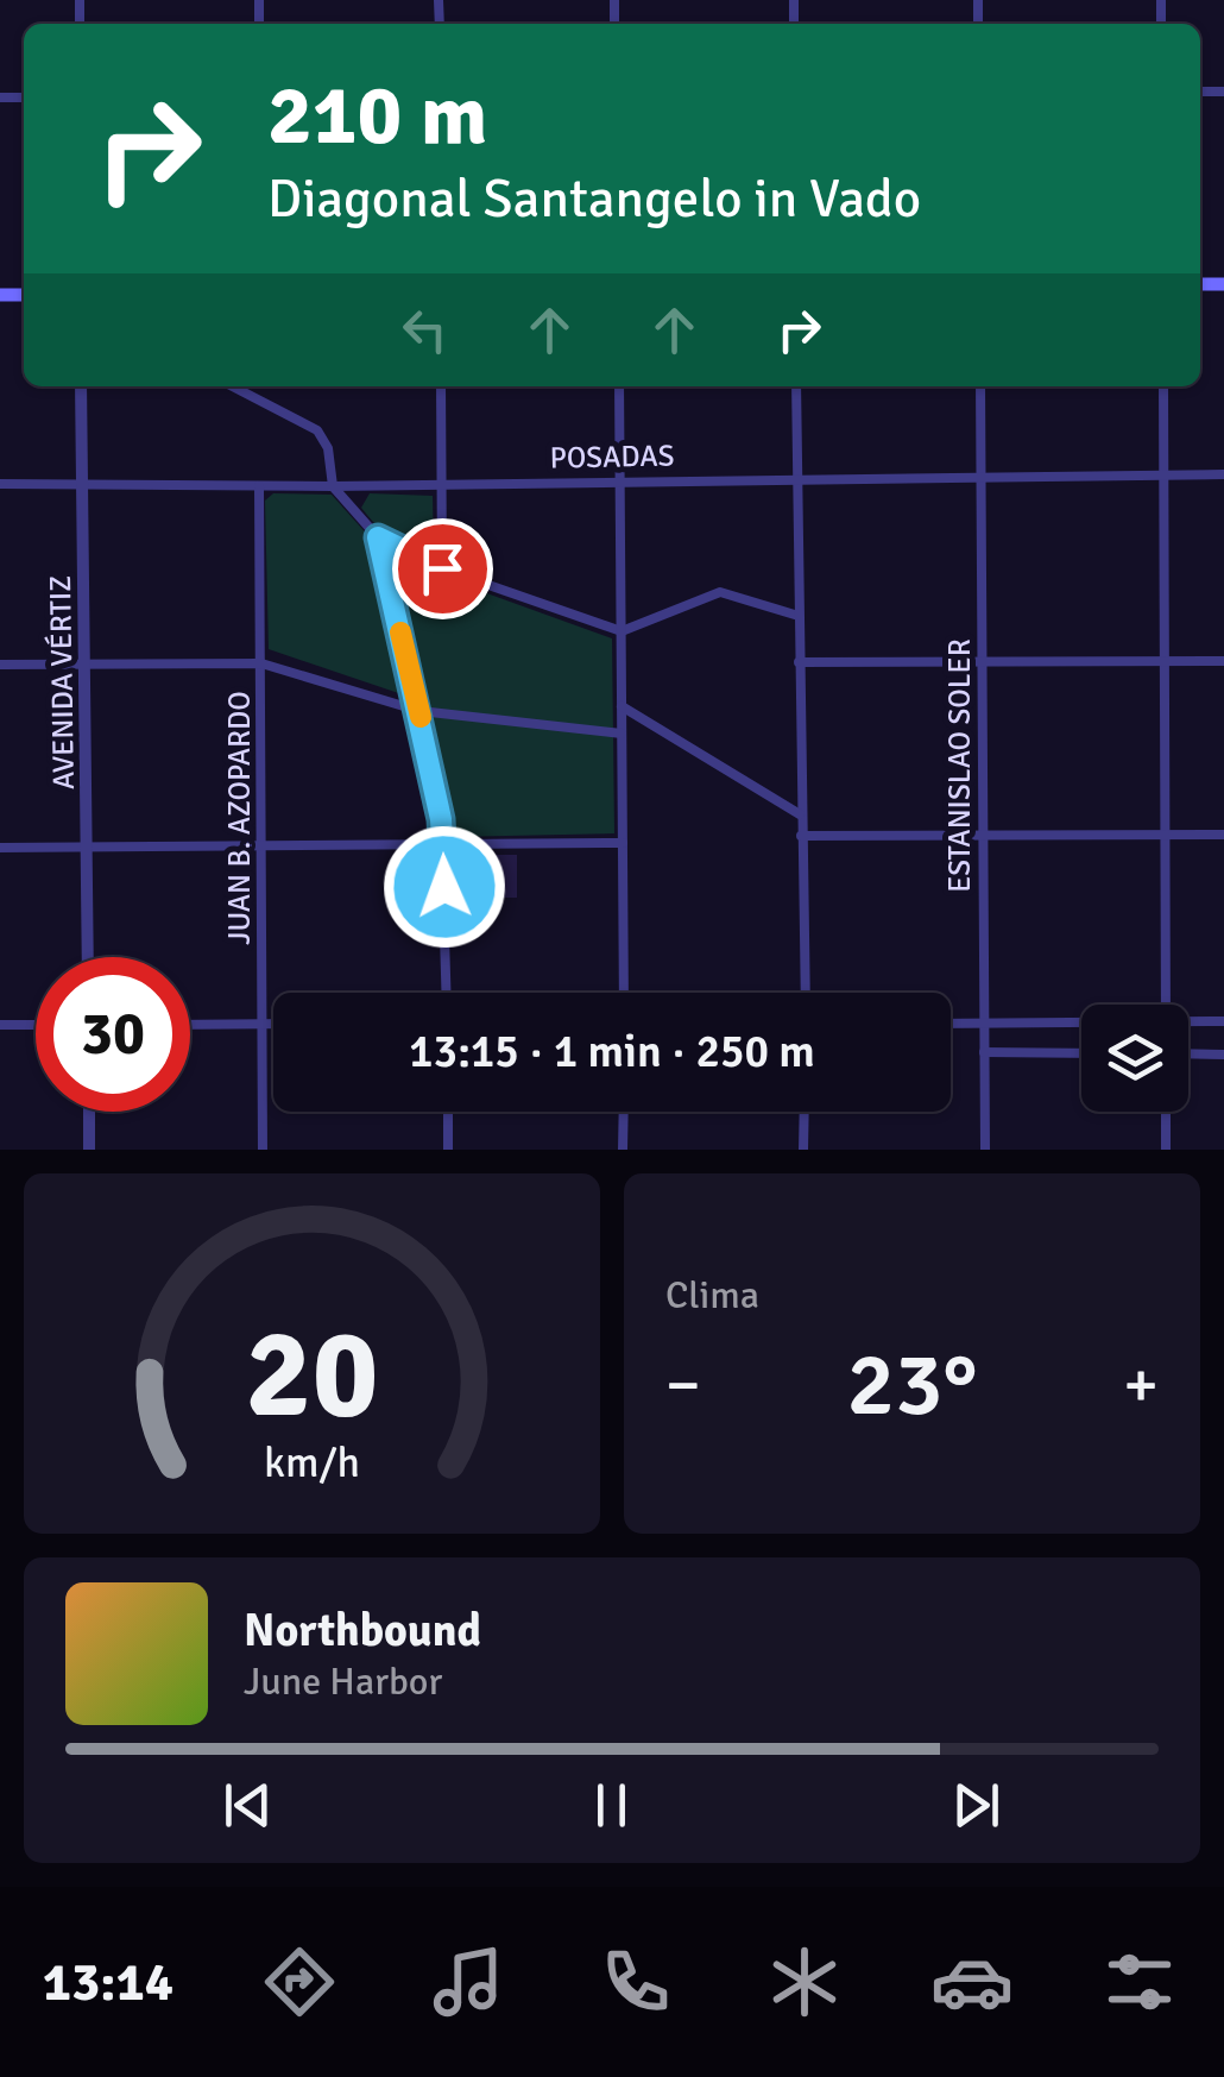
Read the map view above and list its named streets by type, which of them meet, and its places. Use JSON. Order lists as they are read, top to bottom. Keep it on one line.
{"streets":{"street":["POSADAS","AVENIDA VÉRTIZ","ESTANISLAO SOLER","JUAN B. AZOPARDO"]},"crossings":[["POSADAS","AVENIDA VÉRTIZ"],["POSADAS","ESTANISLAO SOLER"],["POSADAS","JUAN B. AZOPARDO"]],"page":{"turn":["210 m","Diagonal Santangelo in Vado"],"limit":"30","trip":"13:15 · 1 min · 250 m","tile":"Clima","heat":["−","23°","+"],"song":["Northbound","June Harbor"],"tabs":"13:14","gauge":["20","km/h"]}}
